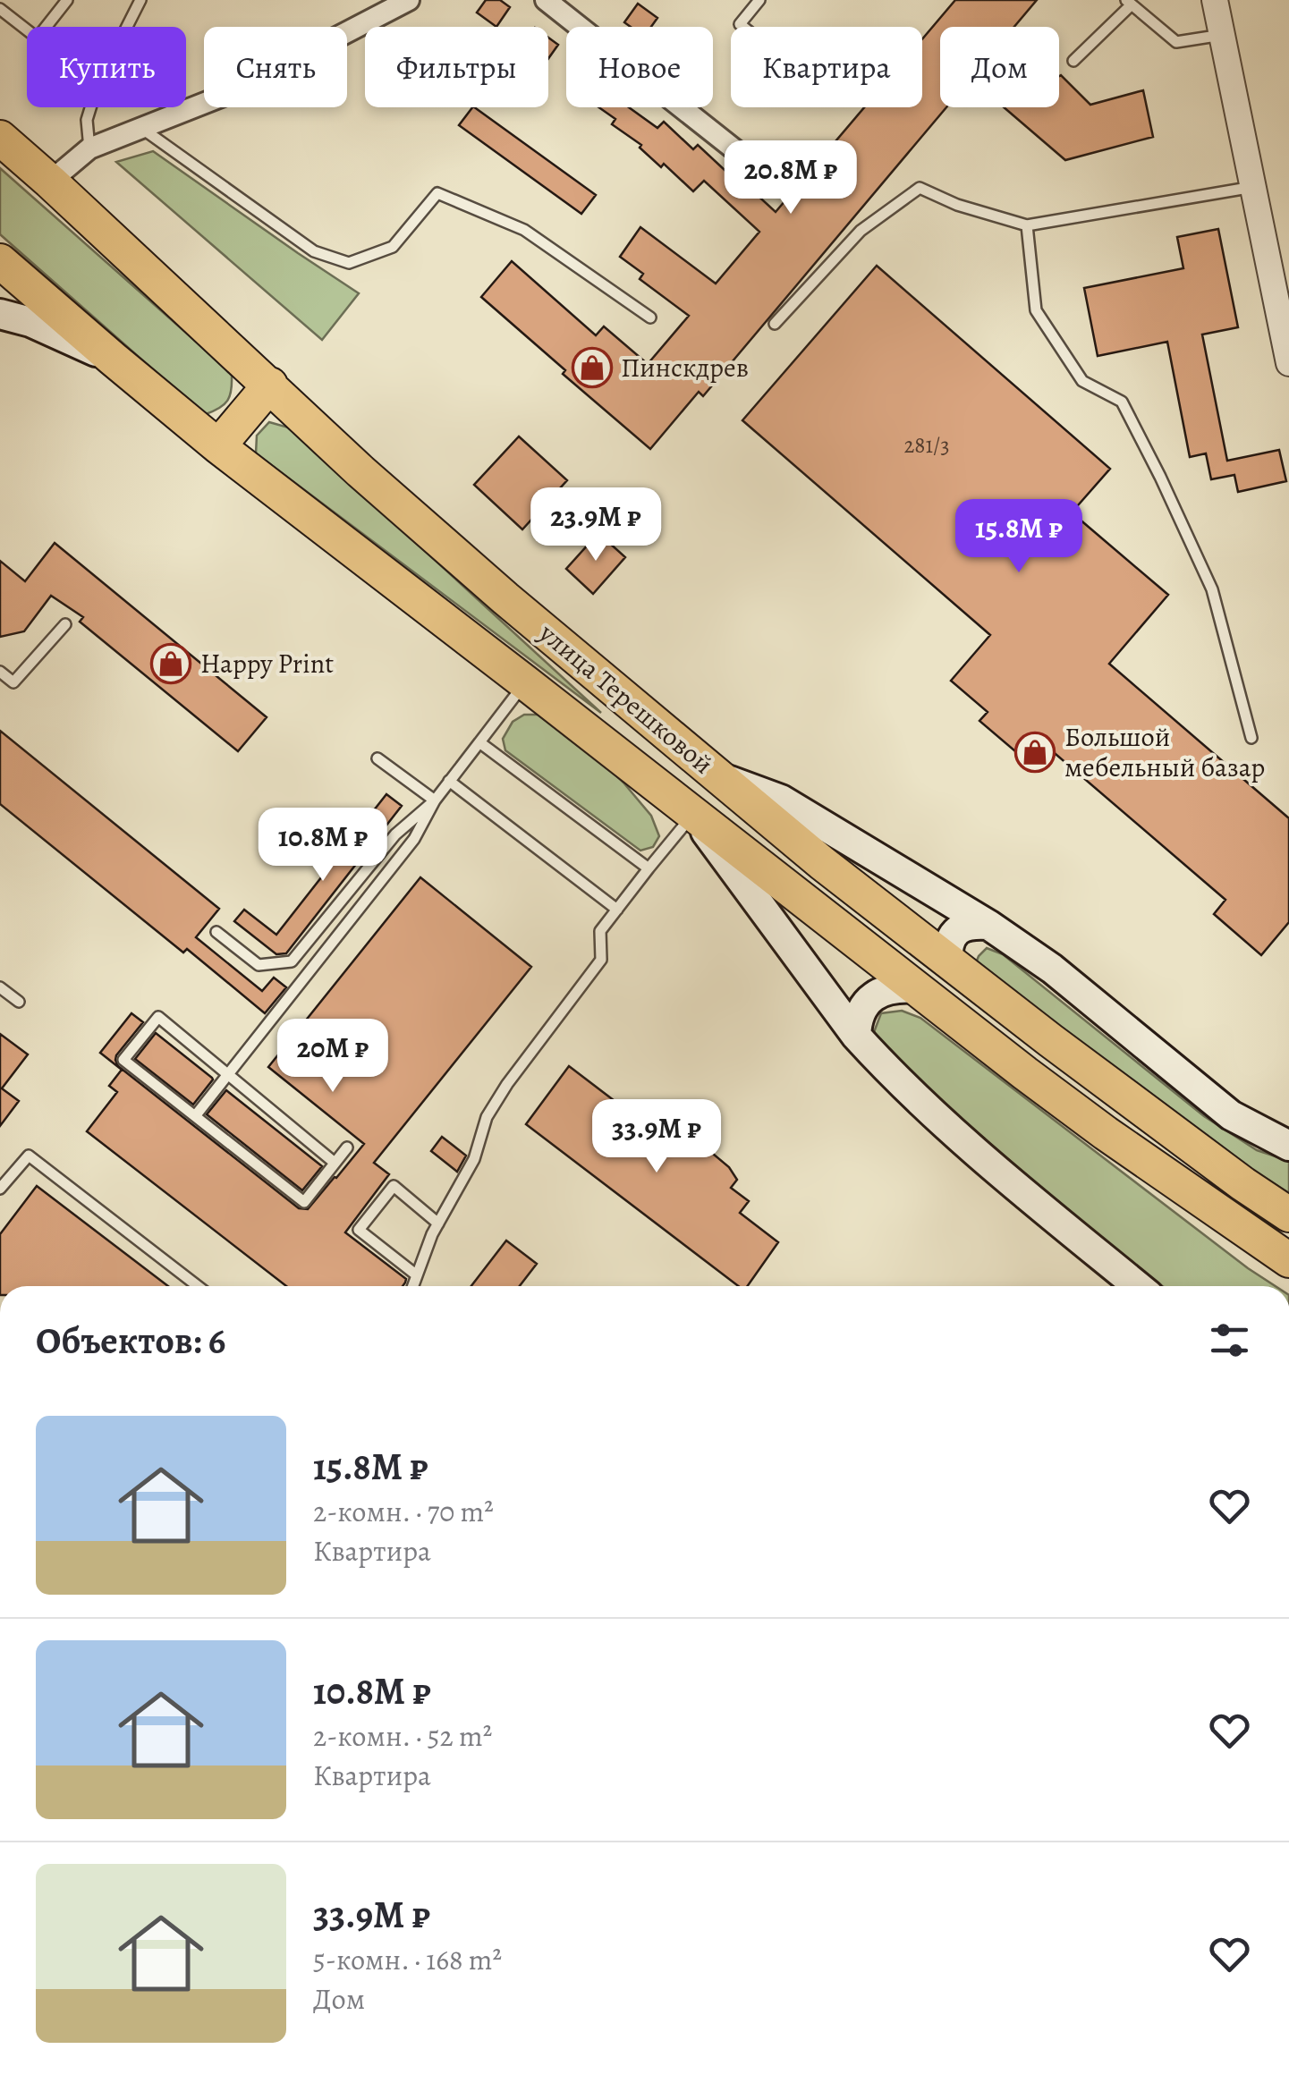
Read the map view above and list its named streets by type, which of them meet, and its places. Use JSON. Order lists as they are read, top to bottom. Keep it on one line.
{"streets":{"main road":["улица Терешковой"]},"places":{"shop":["Пинскдрев","Happy Print","Большой мебельный базар"]},"house_numbers":["281/3"],"page":{"chip":["Купить","Снять","Фильтры","Новое","Квартира","Дом"],"price":["20.8M ₽","23.9M ₽","15.8M ₽","10.8M ₽","20M ₽","33.9M ₽"],"heading":"Объектов: 6","list":[{"name":"15.8M ₽","note":"2-комн. · 70 m² · Квартира"},{"name":"10.8M ₽","note":"2-комн. · 52 m² · Квартира"},{"name":"33.9M ₽","note":"5-комн. · 168 m² · Дом"}]}}
